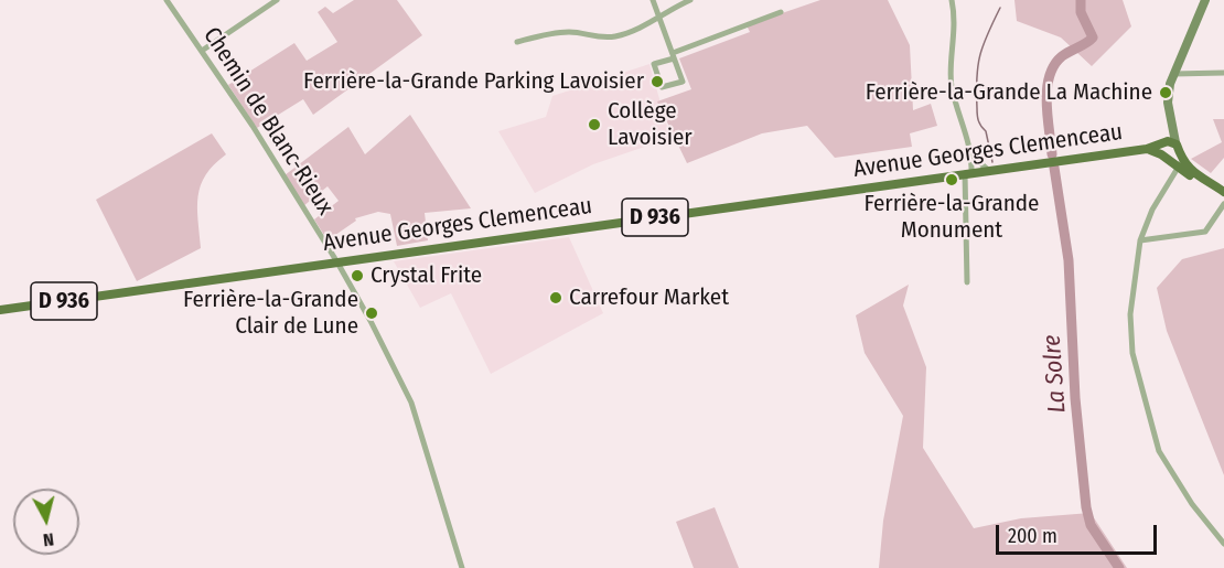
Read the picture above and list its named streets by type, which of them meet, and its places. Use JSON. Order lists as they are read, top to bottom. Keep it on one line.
{"streets":{"main road":["Avenue Georges Clemenceau","D 936"],"street":["Chemin de Blanc-Rieux"]},"crossings":[["Chemin de Blanc-Rieux","Avenue Georges Clemenceau"]],"water":["La Solre"],"places":["Ferrière-la-Grande Parking Lavoisier","Ferrière-la-Grande La Machine","Collège Lavoisier","Ferrière-la-Grande Monument","Crystal Frite","Carrefour Market","Ferrière-la-Grande Clair de Lune"],"scale_bar":"200 m","north":"bottom"}
